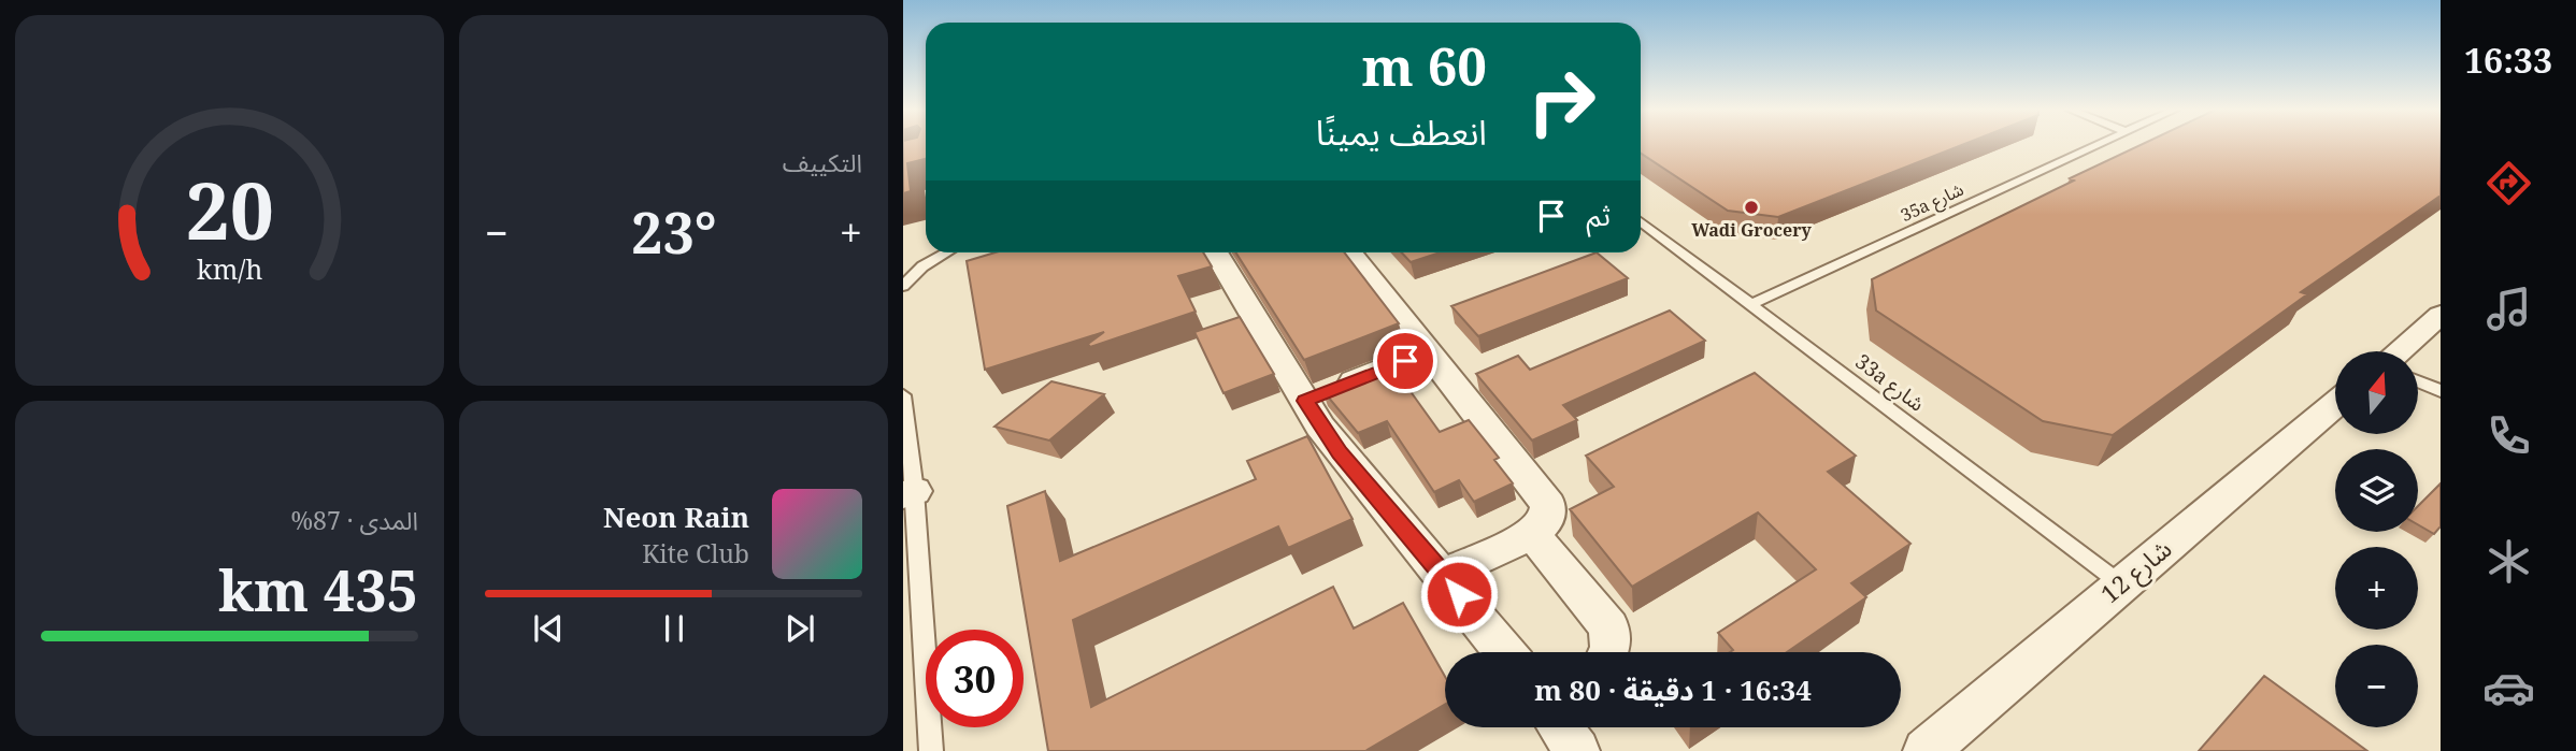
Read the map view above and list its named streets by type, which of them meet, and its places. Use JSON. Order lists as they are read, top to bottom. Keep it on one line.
{"streets":{"street":["شارع 12"],"lane":["35a شارع","33a شارع"]},"crossings":[["35a شارع","33a شارع"],["33a شارع","شارع 12"]],"places":["Wadi Grocery"],"north":"top","page":{"tabs":"16:33","tile":["التكييف",["المدى · 87%","435 km"]],"turn":["60 m","انعطف يمينًا"],"then":"ثم","heat":["−","23°","+"],"map_buttons":["+","−"],"song":["Neon Rain","Kite Club"],"limit":"30","trip":"16:34 · 1 دقيقة · 80 m","gauge":["20","km/h"]}}
